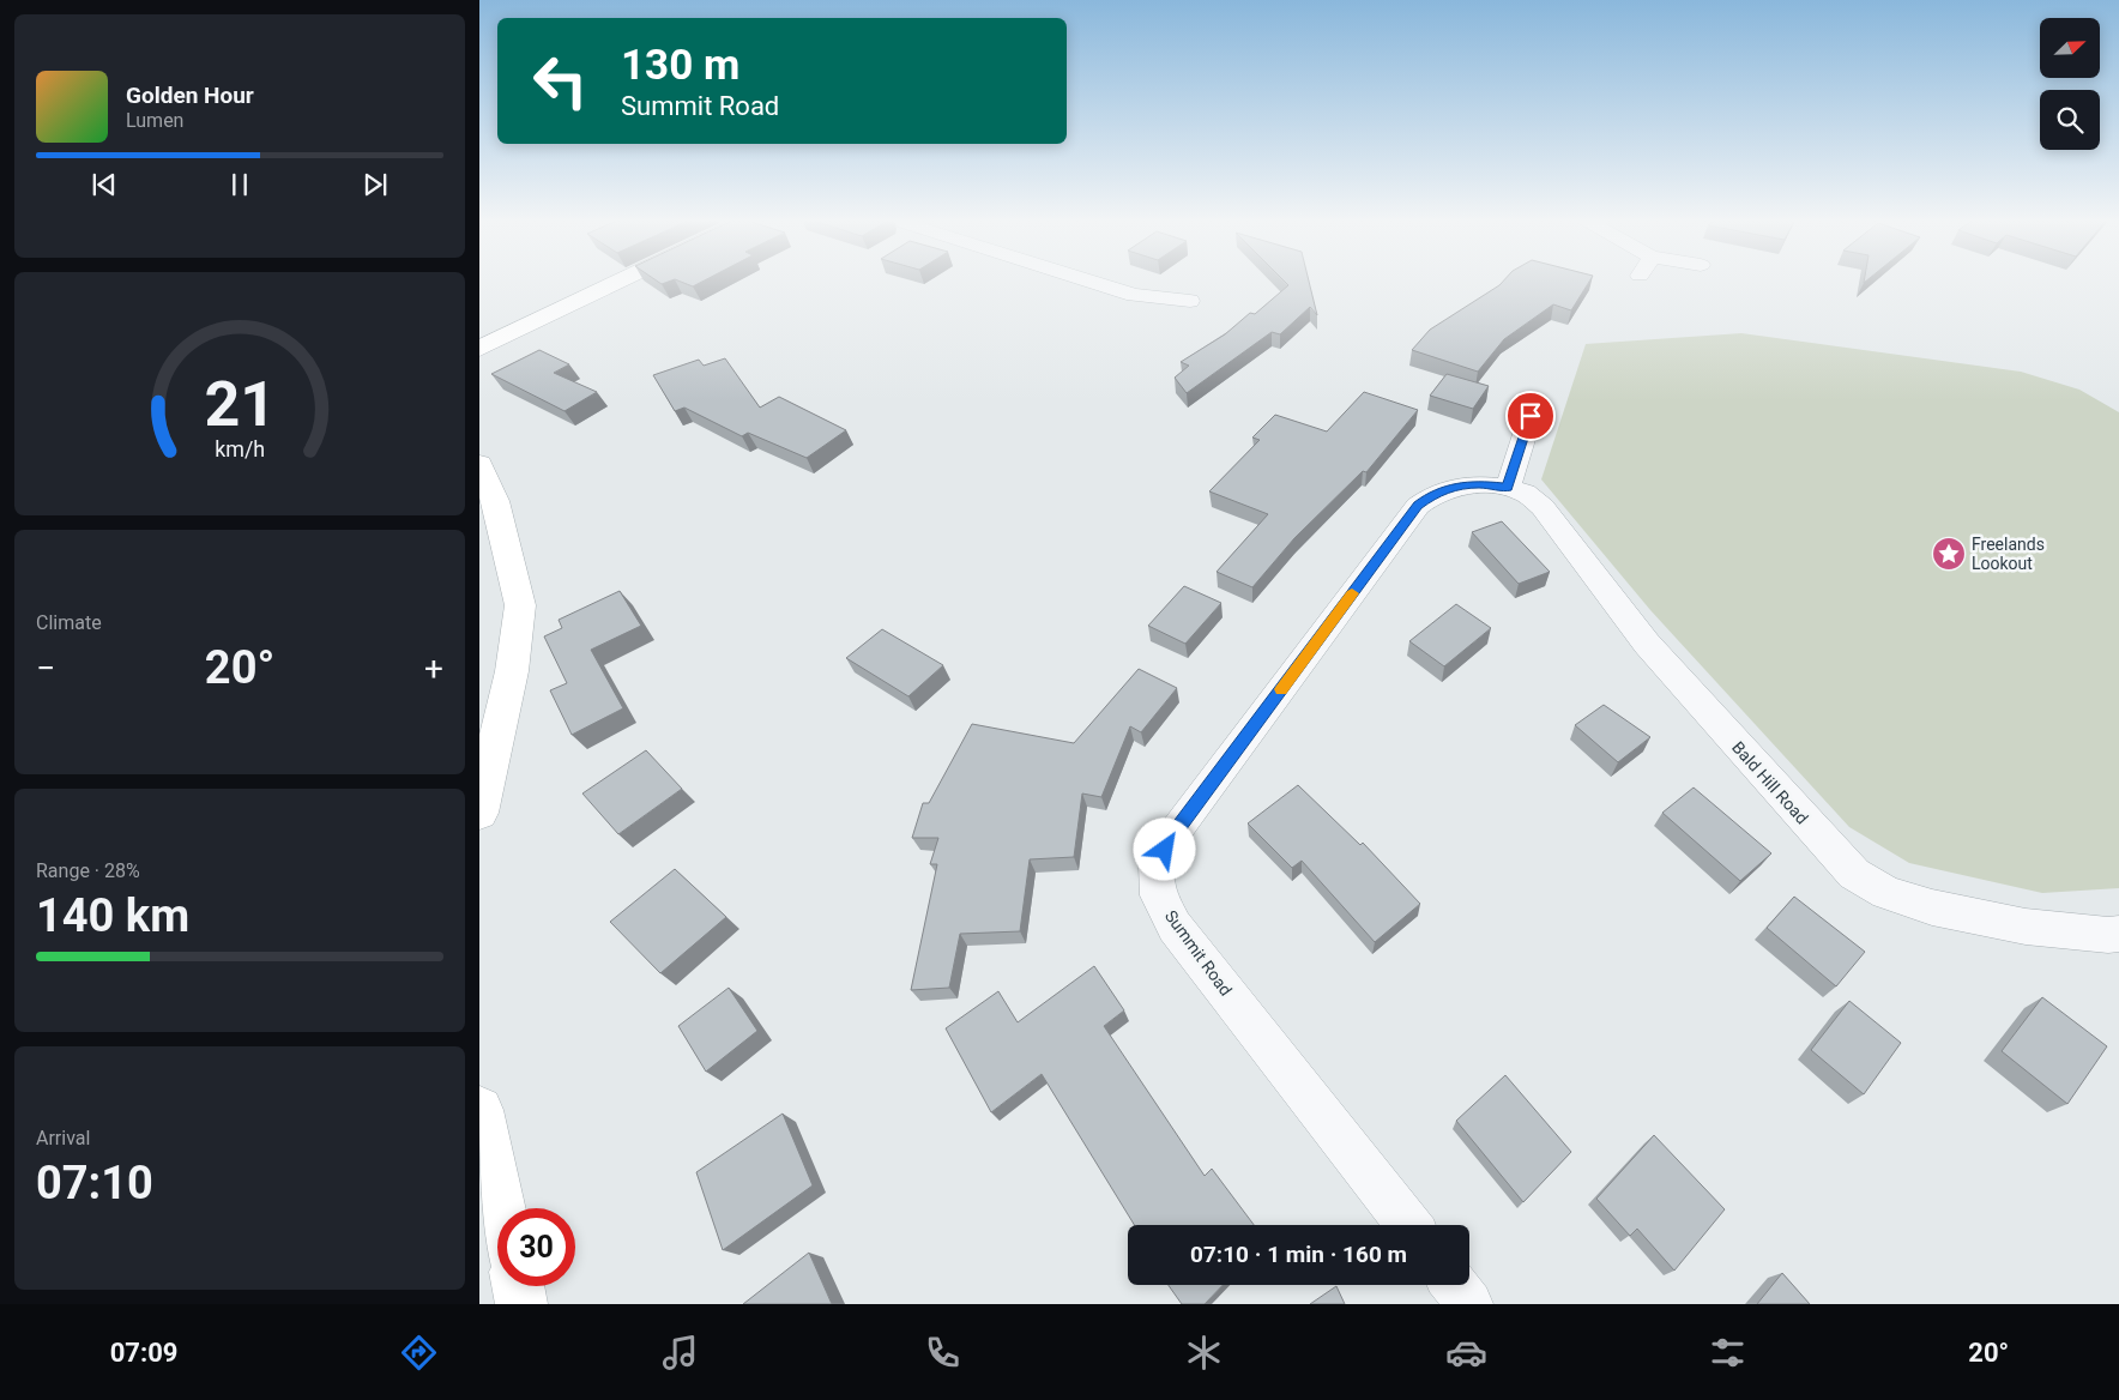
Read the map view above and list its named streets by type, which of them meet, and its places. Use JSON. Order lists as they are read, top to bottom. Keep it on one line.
{"streets":{"street":["Bald Hill Road","Summit Road"]},"crossings":[["Bald Hill Road","Summit Road"]],"places":{"place":["Freelands Lookout"]},"north":"top right","page":{"turn":["130 m","Summit Road"],"song":["Golden Hour","Lumen"],"tile":["Climate",["Range · 28%","140 km"],["Arrival","07:10"]],"heat":["−","20°","+"],"limit":"30","trip":"07:10 · 1 min · 160 m","tabs":["07:09","20°"],"gauge":["21","km/h"]}}
